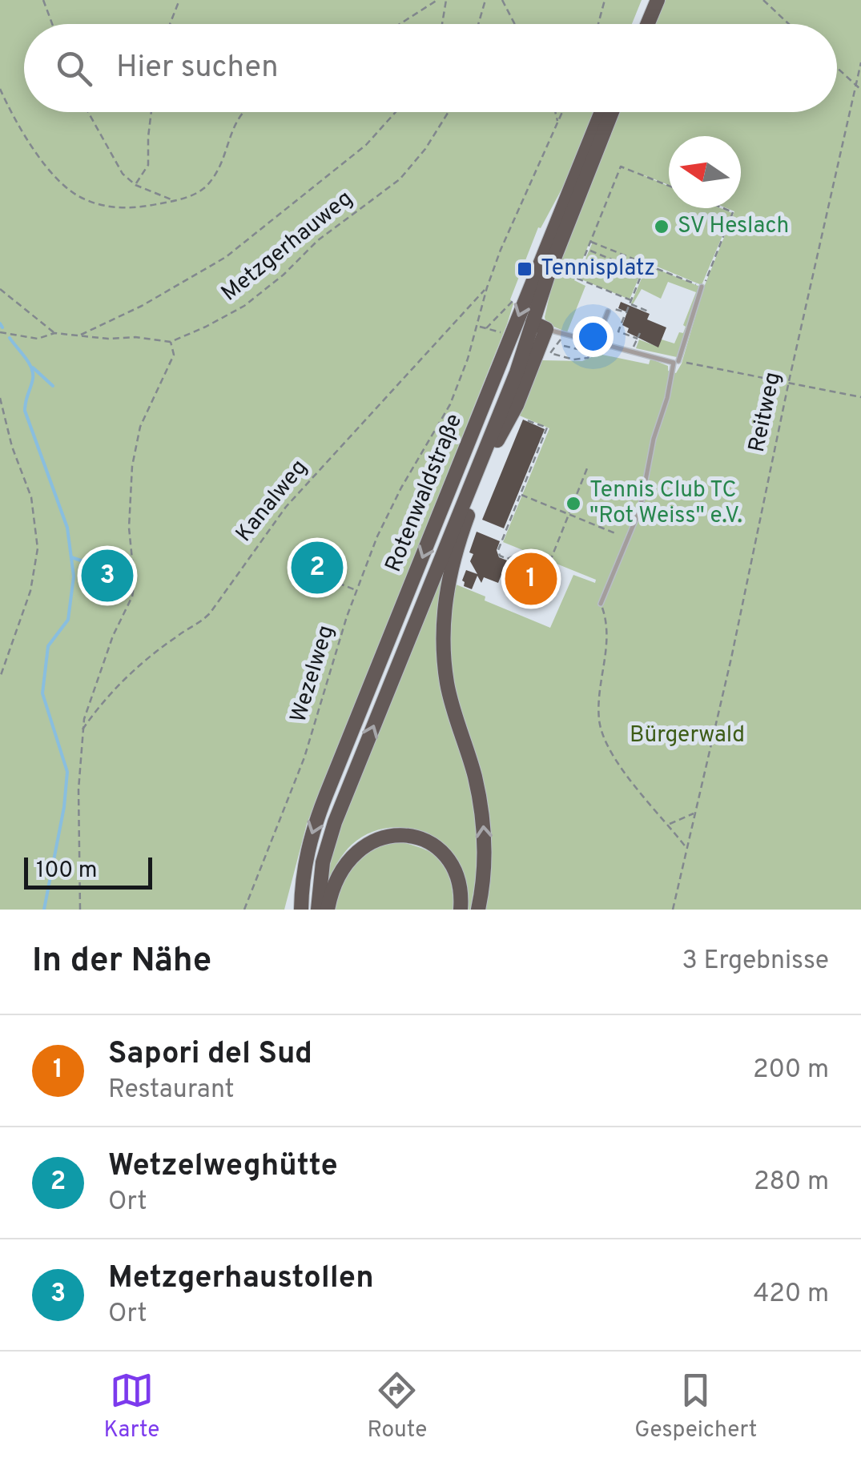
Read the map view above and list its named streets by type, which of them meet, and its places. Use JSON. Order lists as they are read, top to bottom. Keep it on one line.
{"streets":{"highway":["Rotenwaldstraße"],"path":["Metzgerhauweg","Reitweg","Kanalweg","Wezelweg"]},"crossings":[["Kanalweg","Wezelweg"]],"parks":["Bürgerwald"],"places":{"other":["SV Heslach","Tennis Club TC \"Rot Weiss\" e.V."],"transit":["Tennisplatz"]},"scale_bar":"100 m","north":"left","page":{"search":"Hier suchen","pins":["2","3","1"],"scale":"100 m","heading":["In der Nähe","3 Ergebnisse"],"list":[{"mark":"1","name":"Sapori del Sud","note":"Restaurant","value":"200 m"},{"mark":"2","name":"Wetzelweghütte","note":"Ort","value":"280 m"},{"mark":"3","name":"Metzgerhaustollen","note":"Ort","value":"420 m"}],"nav":["Karte","Route","Gespeichert"]}}
